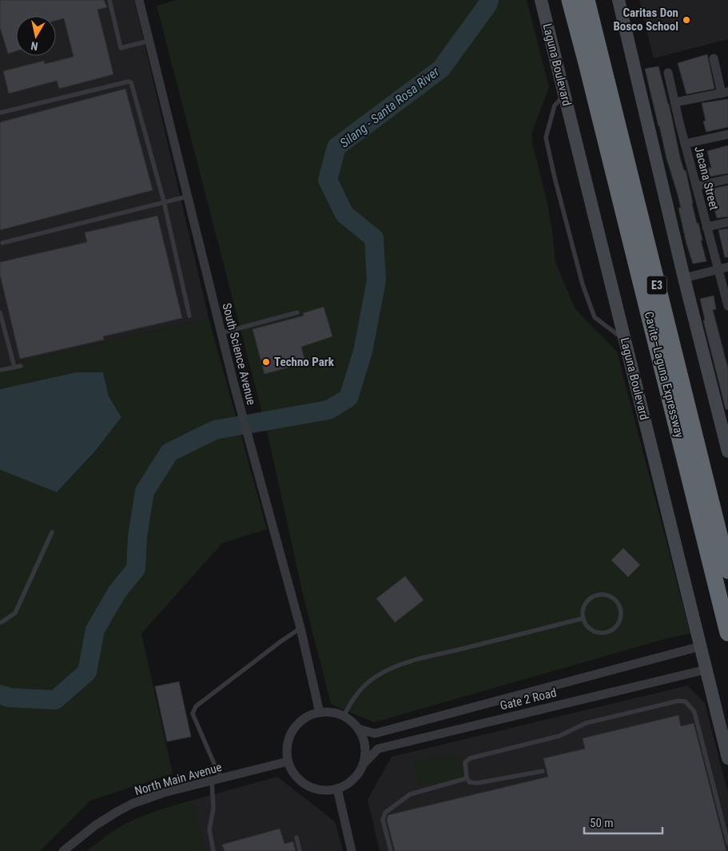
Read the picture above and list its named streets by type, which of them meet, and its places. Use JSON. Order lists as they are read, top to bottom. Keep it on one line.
{"streets":{"highway":["E3","Cavite–Laguna Expressway"],"main road":["Laguna Boulevard"],"street":["Jacana Street","South Science Avenue","Gate 2 Road","North Main Avenue"]},"crossings":[["Laguna Boulevard","Gate 2 Road"],["South Science Avenue","Gate 2 Road"],["South Science Avenue","North Main Avenue"],["Gate 2 Road","North Main Avenue"]],"water":["Silang - Santa Rosa River"],"places":["Caritas Don Bosco School","Techno Park"],"scale_bar":"50 m","north":"bottom"}
